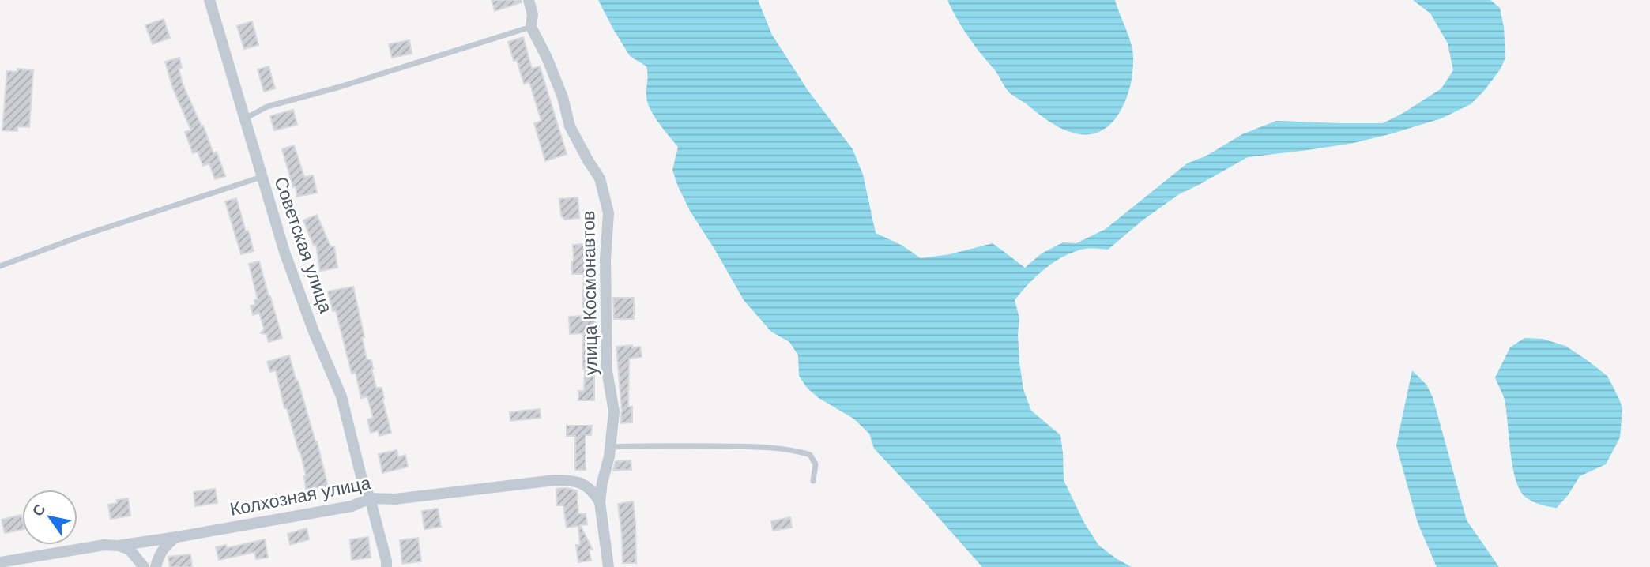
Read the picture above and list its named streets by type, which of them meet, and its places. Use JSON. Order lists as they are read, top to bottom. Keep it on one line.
{"streets":{"street":["Советская улица","улица Космонавтов","Колхозная улица"]},"crossings":[["Советская улица","Колхозная улица"],["улица Космонавтов","Колхозная улица"]],"north":"top left"}
